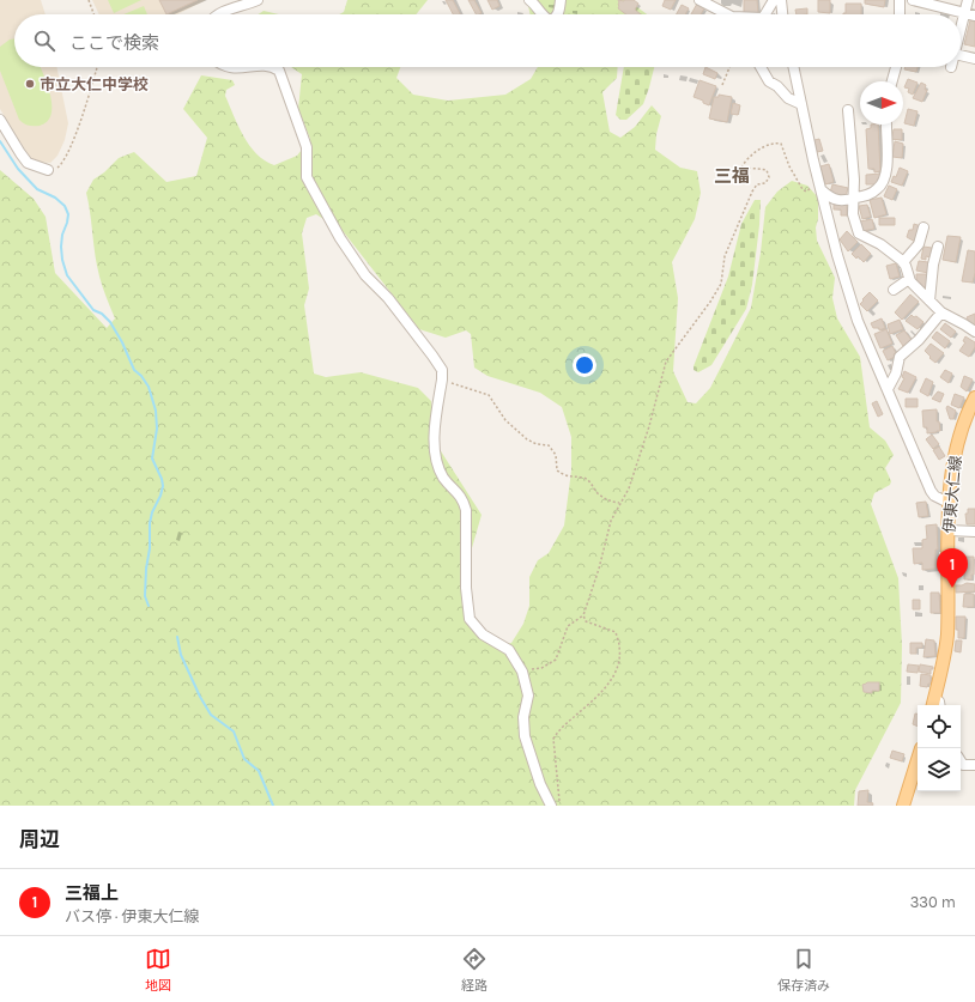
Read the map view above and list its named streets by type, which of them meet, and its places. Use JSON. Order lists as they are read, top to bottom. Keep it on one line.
{"streets":{"main road":["伊東大仁線"]},"districts":["三福"],"places":["市立大仁中学校"],"north":"right","page":{"search":"ここで検索","pins":"1","heading":"周辺","list":[{"mark":"1","name":"三福上","note":"バス停 · 伊東大仁線","value":"330 m"}],"nav":["地図","経路","保存済み"]}}
